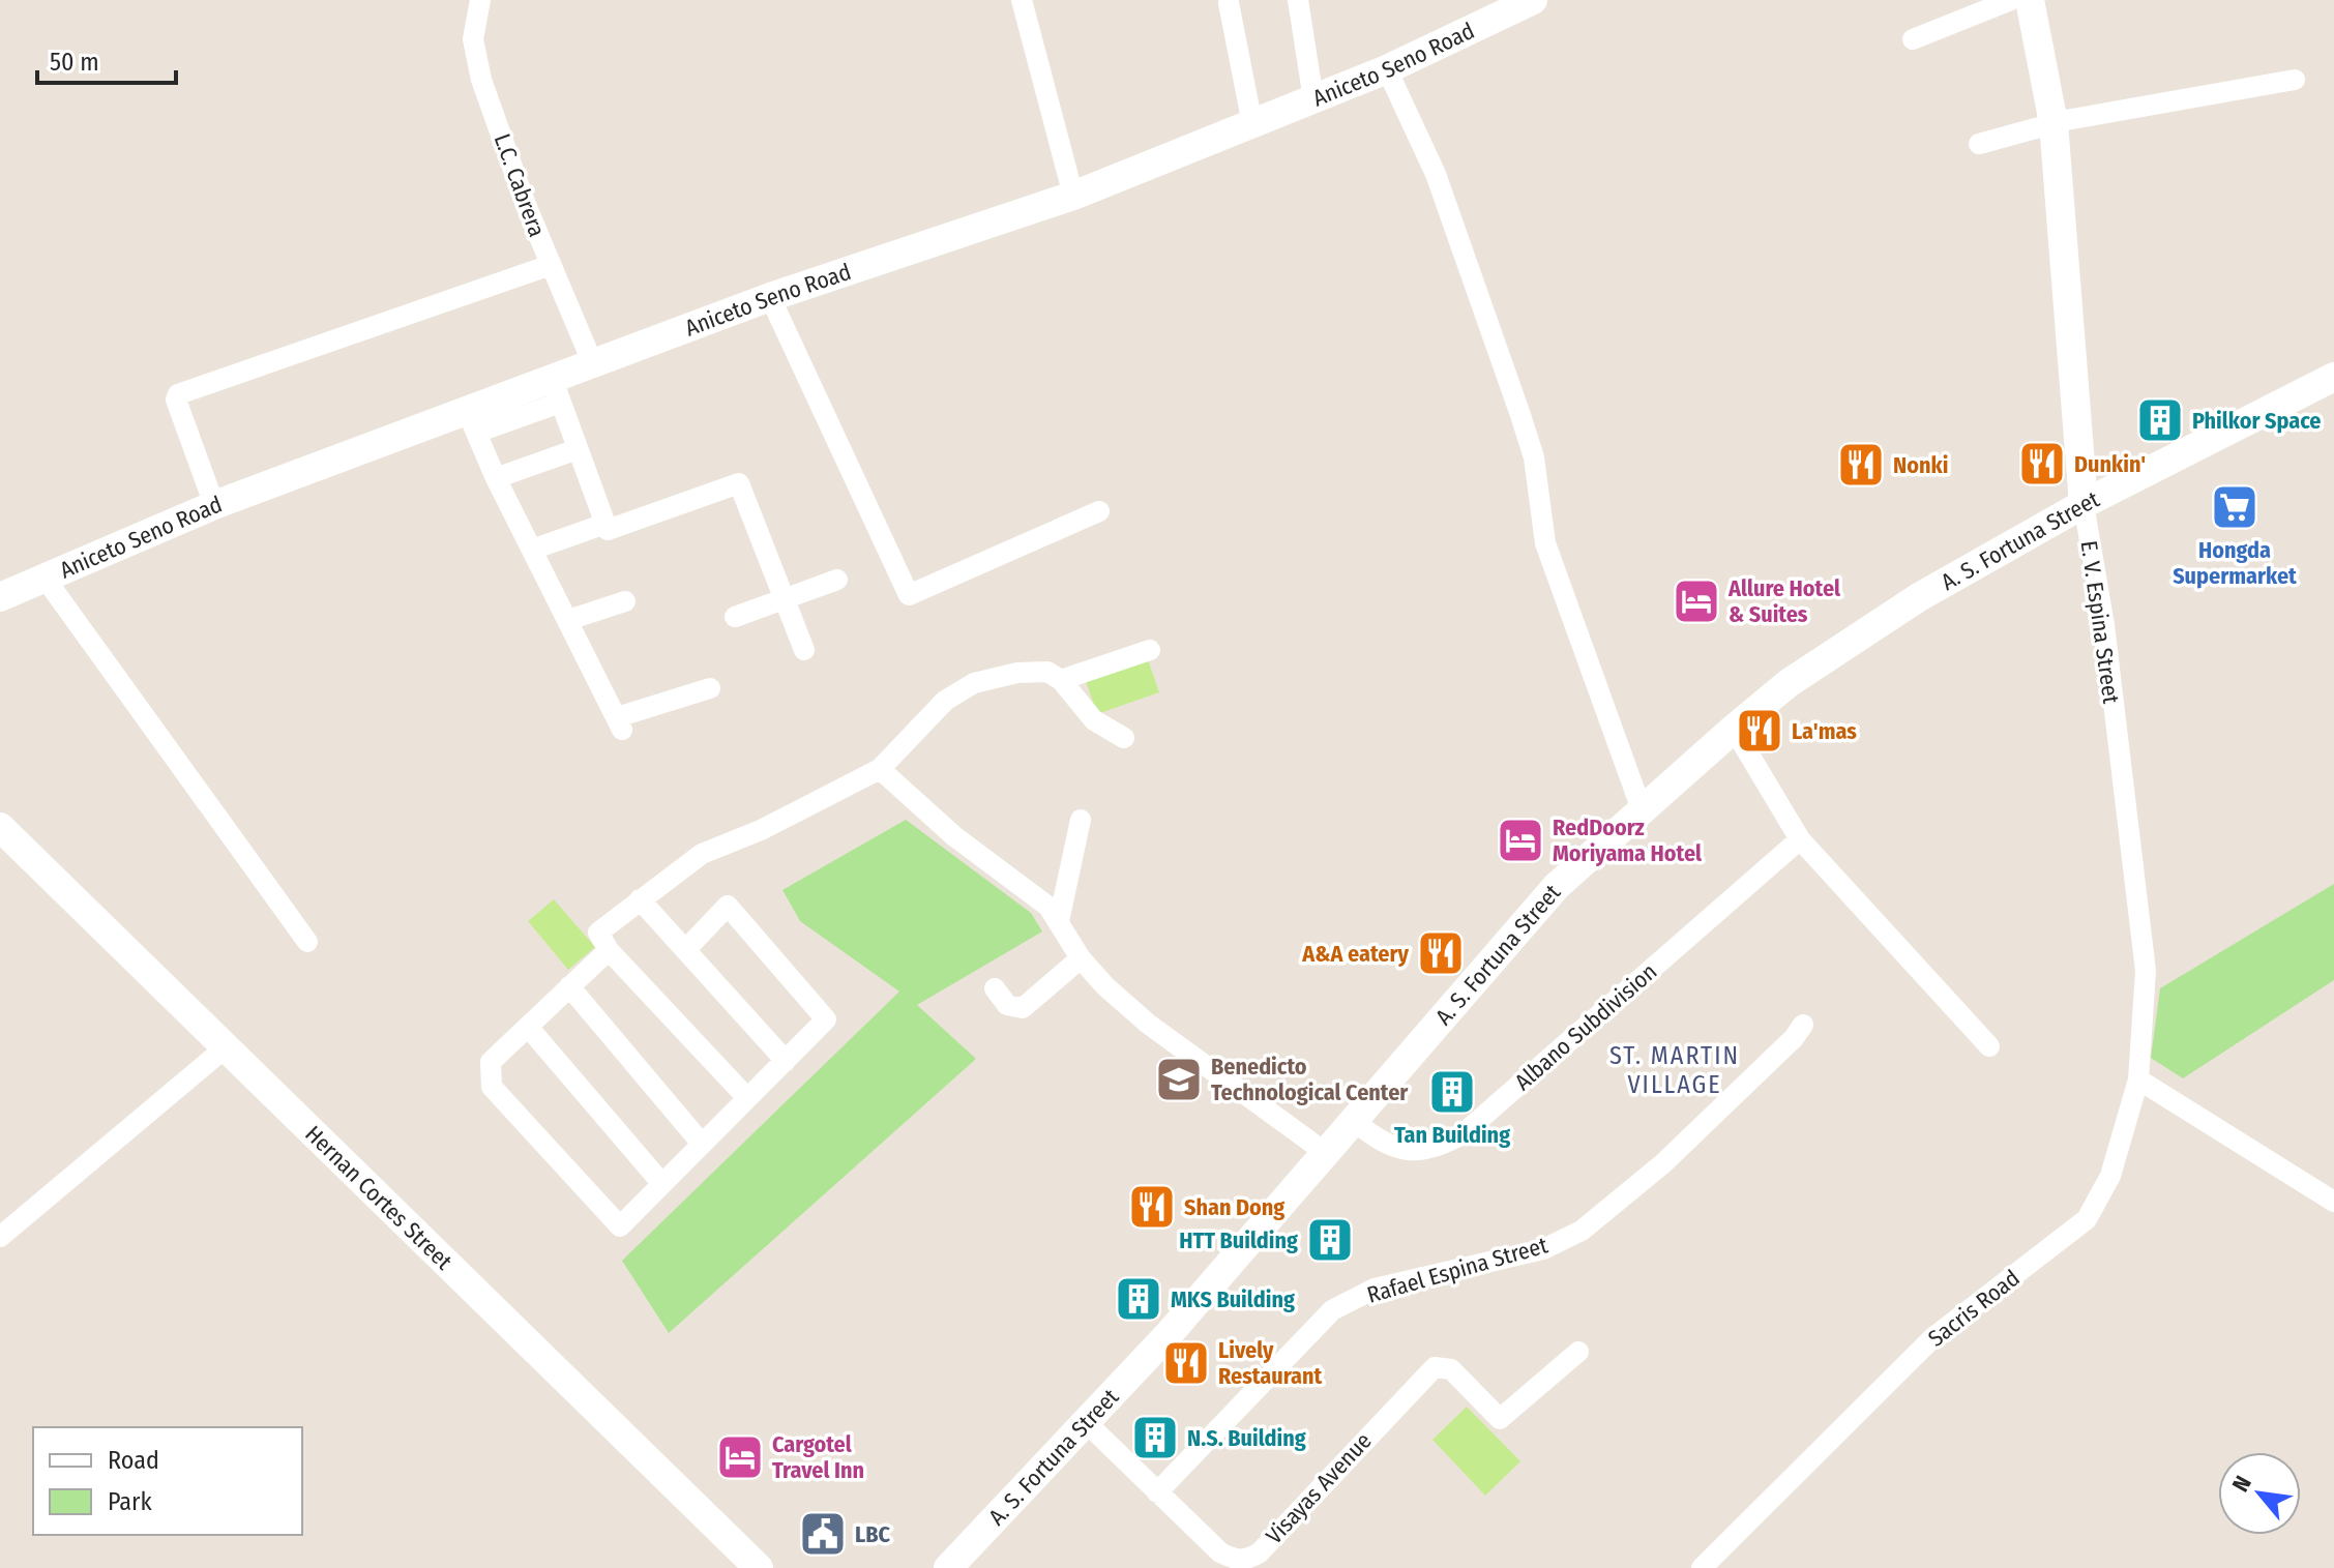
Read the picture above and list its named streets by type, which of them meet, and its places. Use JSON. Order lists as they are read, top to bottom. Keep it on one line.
{"streets":{"main road":["Aniceto Seno Road","A. S. Fortuna Street","E. V. Espina Street","Hernan Cortes Street"],"street":["L.C. Cabrera","Albano Subdivision","Rafael Espina Street","Sacris Road","Visayas Avenue"]},"crossings":[["Aniceto Seno Road","L.C. Cabrera"],["A. S. Fortuna Street","E. V. Espina Street"],["A. S. Fortuna Street","Albano Subdivision"],["A. S. Fortuna Street","Visayas Avenue"],["E. V. Espina Street","Sacris Road"],["Rafael Espina Street","Visayas Avenue"]],"districts":["ST. MARTIN VILLAGE"],"places":{"building":["Philkor Space","Tan Building","HTT Building","MKS Building","N.S. Building"],"restaurant":["Dunkin'","Nonki","La'mas","A&A eatery","Shan Dong","Lively Restaurant"],"supermarket":["Hongda Supermarket"],"hotel":["Allure Hotel & Suites","RedDoorz Moriyama Hotel","Cargotel Travel Inn"],"school or university":["Benedicto Technological Center"],"public building":["LBC"]},"legend":["Road","Park"],"scale_bar":"50 m","north":"top left"}
